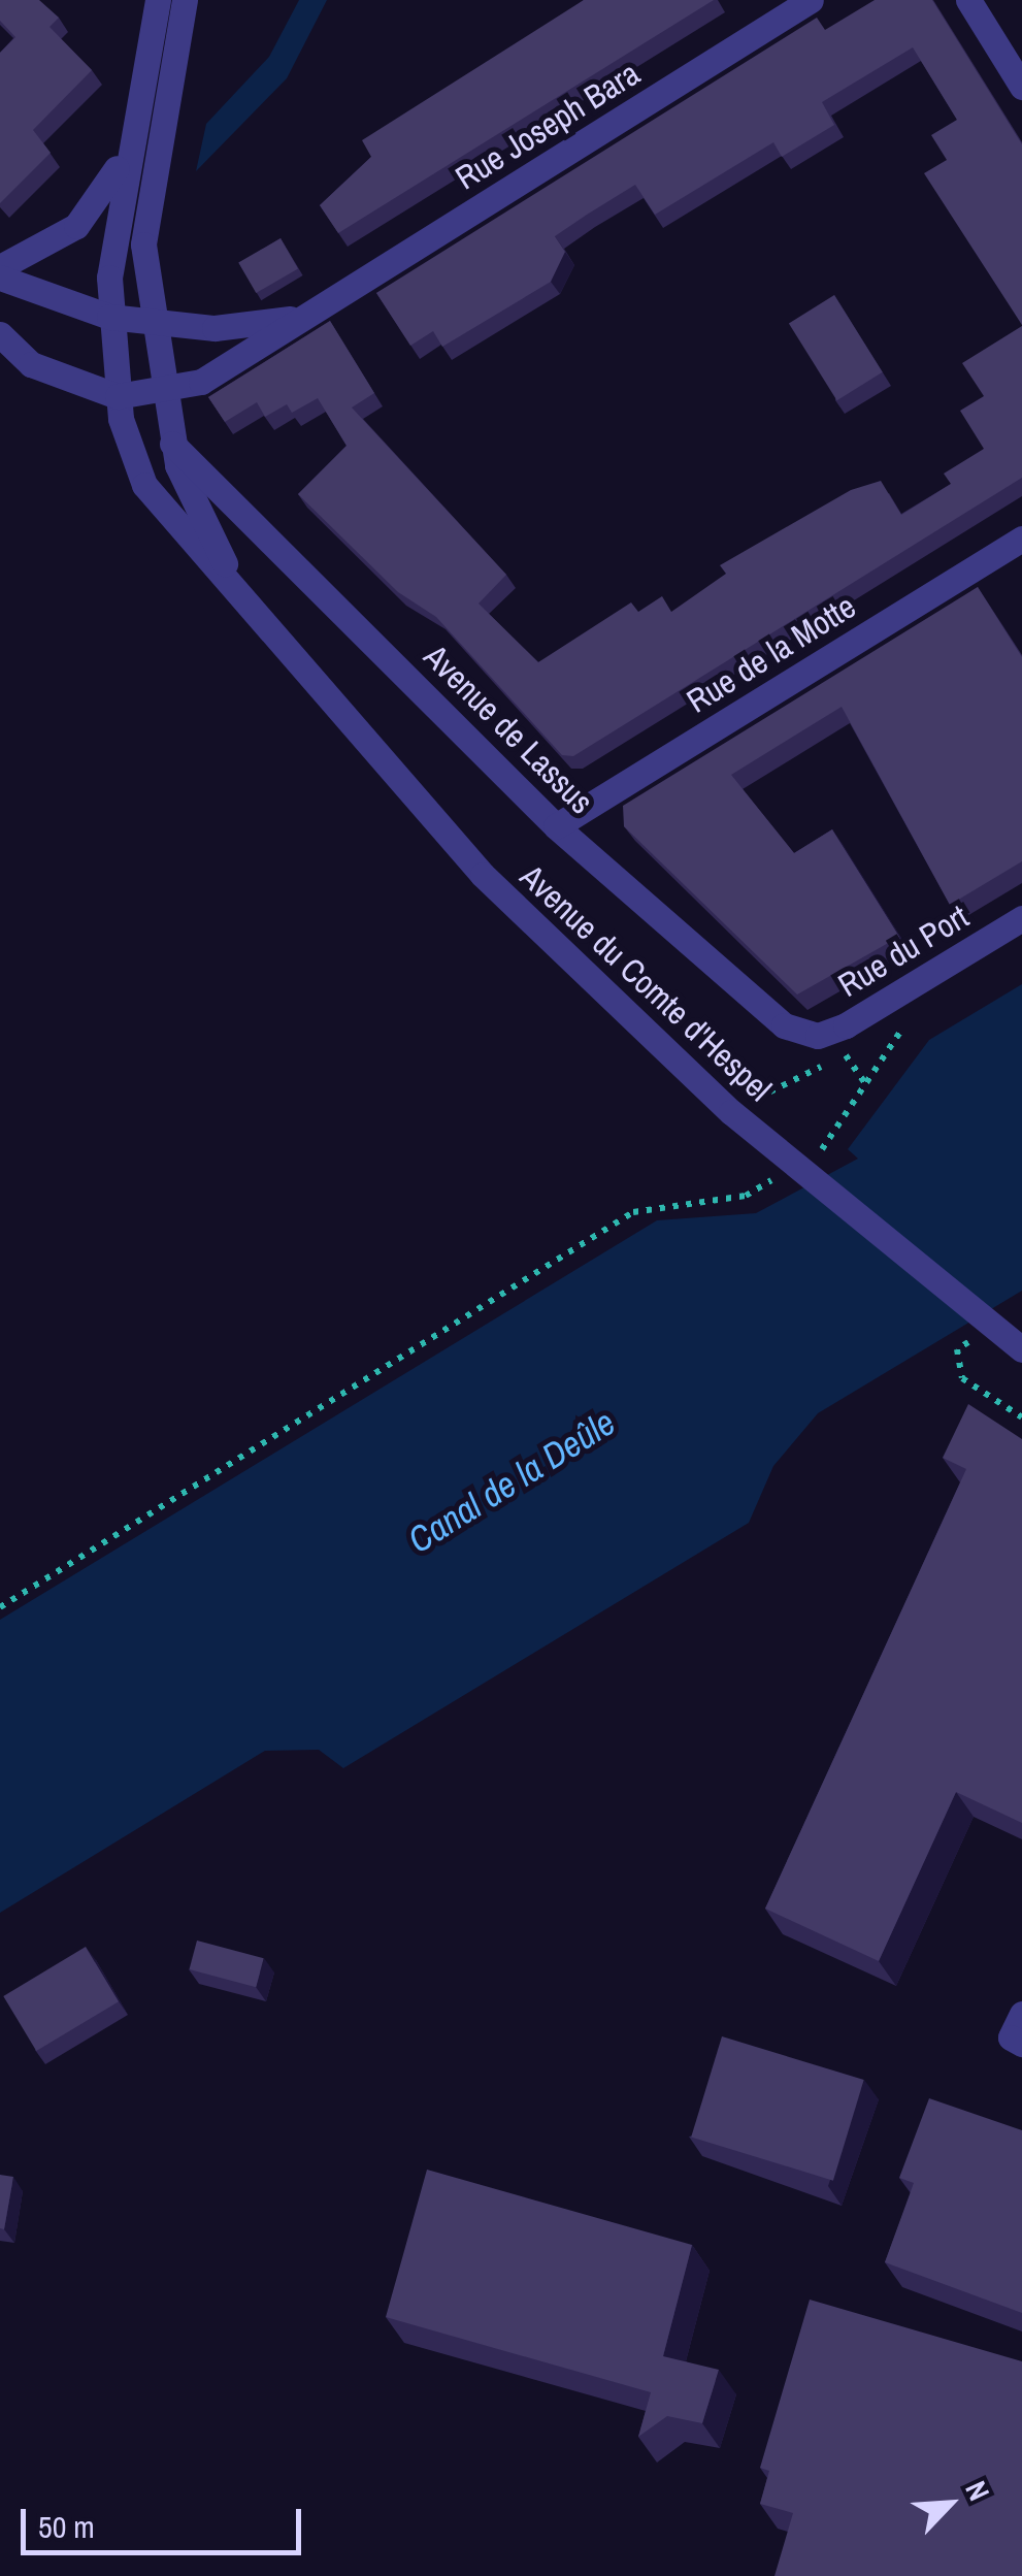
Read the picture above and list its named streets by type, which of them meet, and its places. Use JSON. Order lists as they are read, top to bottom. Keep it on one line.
{"streets":{"street":["Rue Joseph Bara","Rue de la Motte","Avenue de Lassus","Rue du Port","Avenue du Comte d'Hespel"]},"crossings":[["Rue Joseph Bara","Avenue du Comte d'Hespel"],["Rue de la Motte","Avenue de Lassus"],["Avenue de Lassus","Rue du Port"],["Avenue de Lassus","Avenue du Comte d'Hespel"]],"water":["Canal de la Deûle"],"scale_bar":"50 m","north":"top right"}
